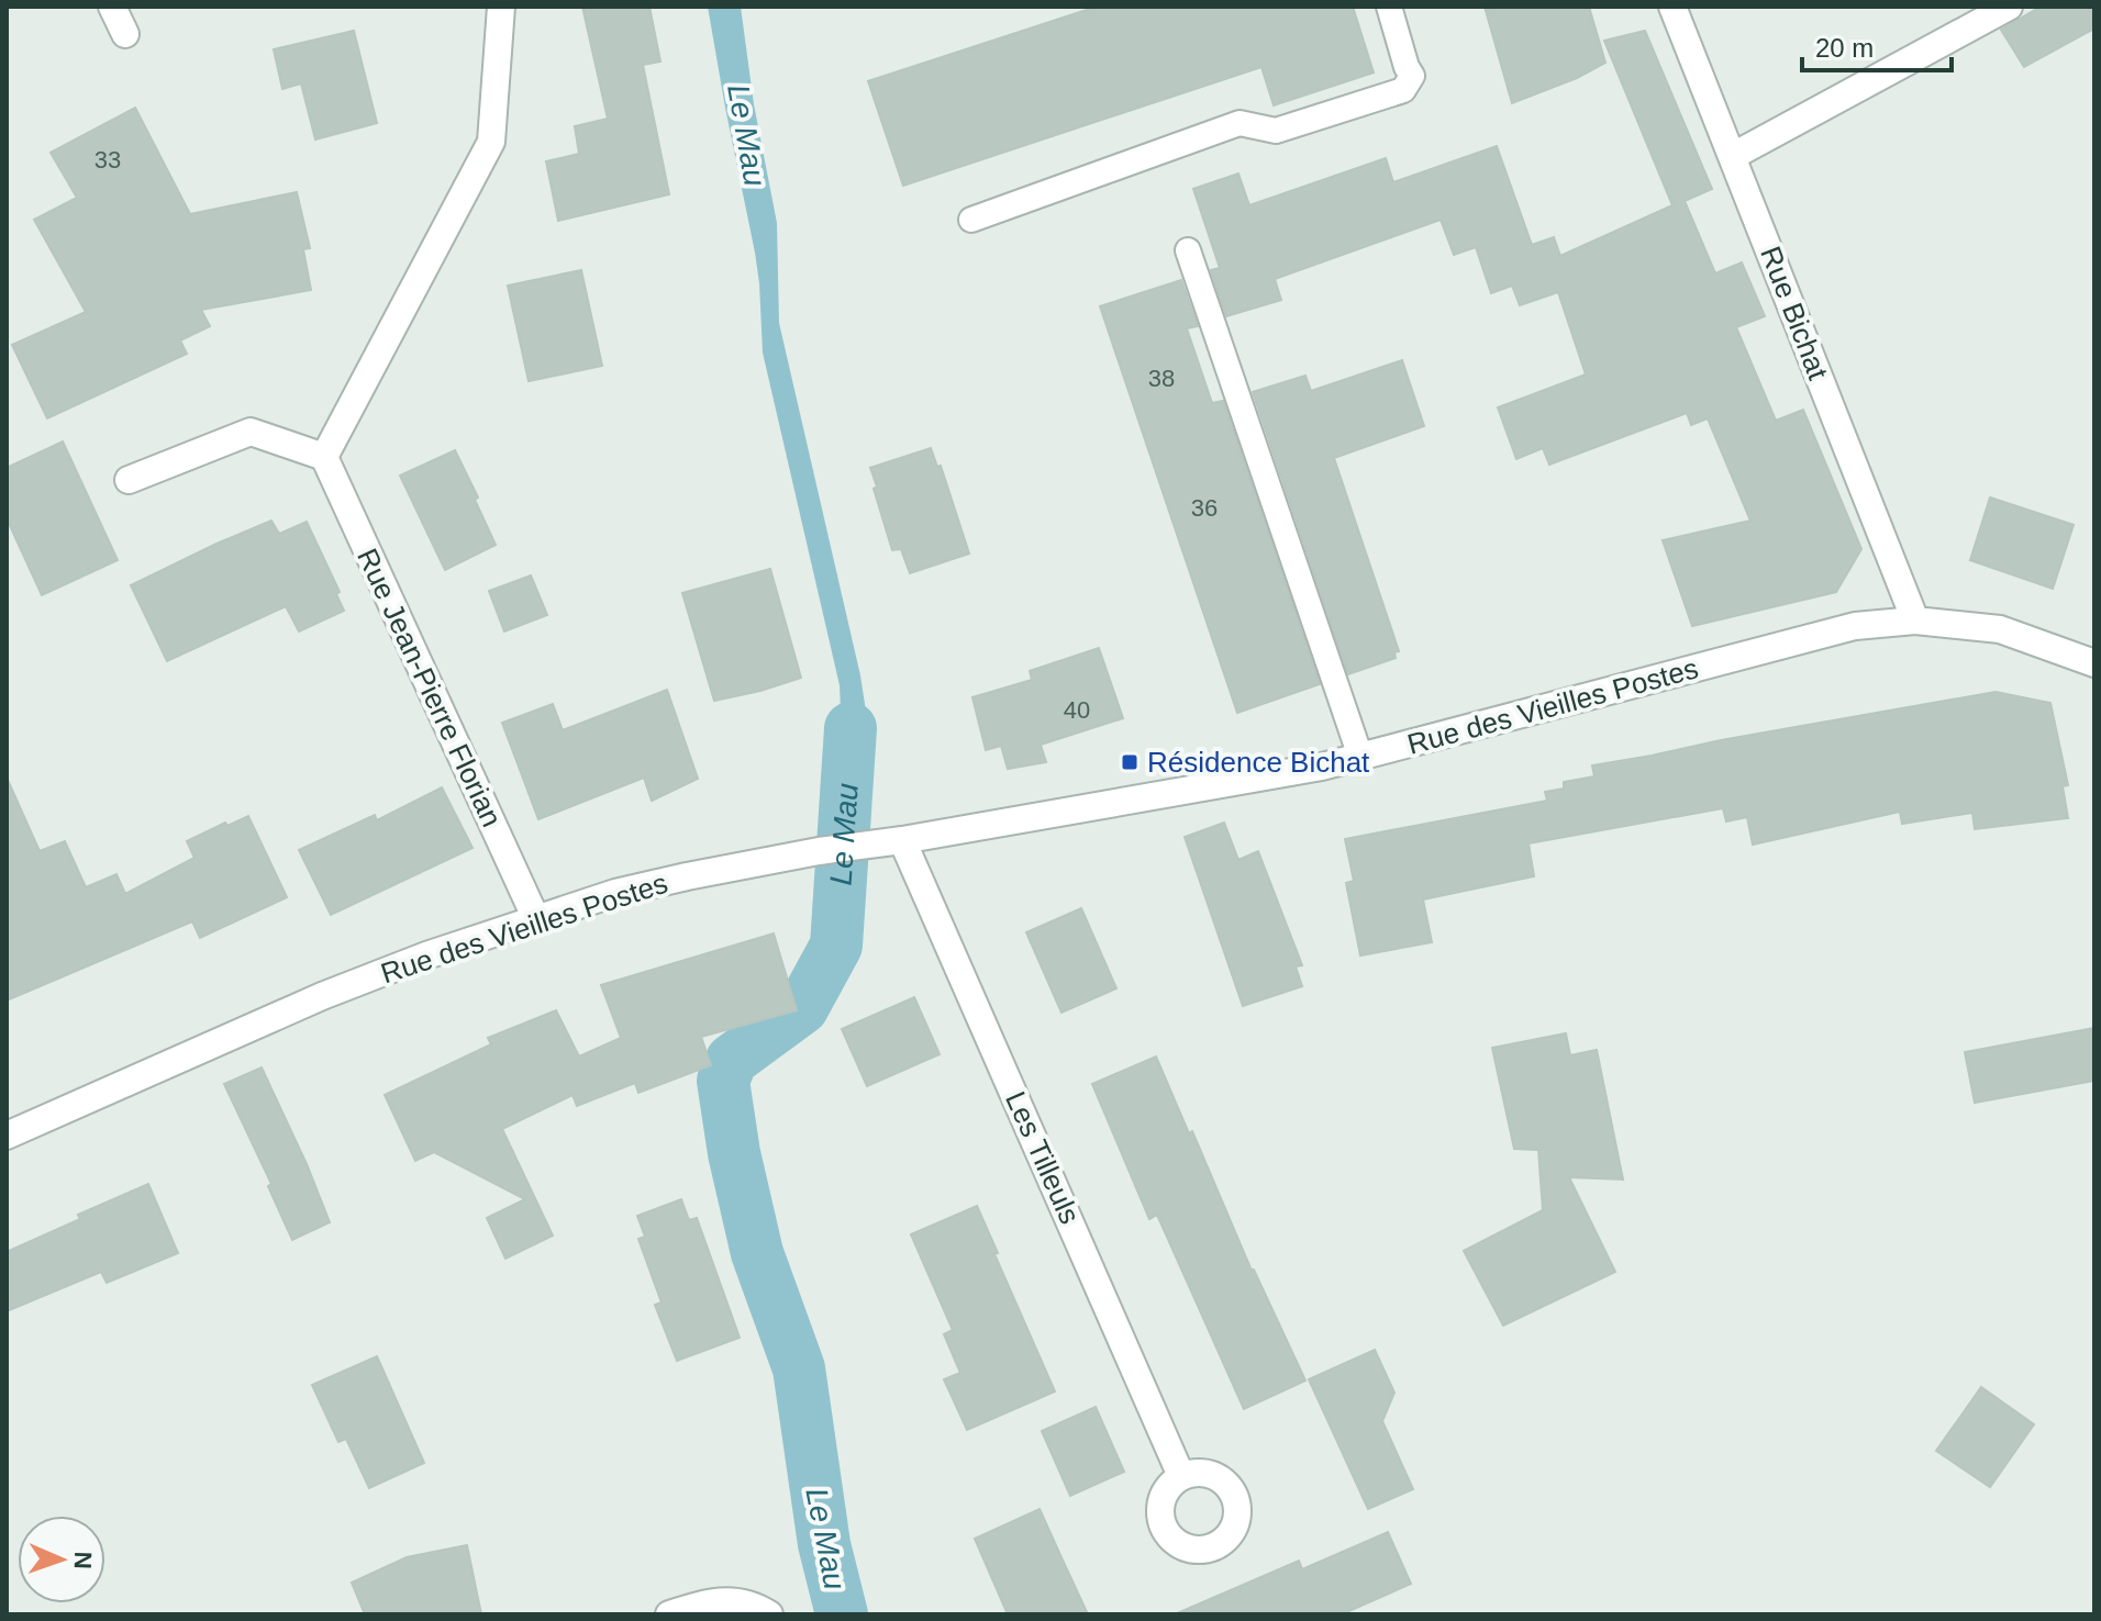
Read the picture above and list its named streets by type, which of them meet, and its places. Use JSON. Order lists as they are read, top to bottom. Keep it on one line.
{"streets":{"street":["Rue Bichat","Rue Jean-Pierre Florian","Rue des Vieilles Postes","Les Tilleuls"]},"crossings":[["Rue Bichat","Rue des Vieilles Postes"],["Rue Jean-Pierre Florian","Rue des Vieilles Postes"],["Rue des Vieilles Postes","Les Tilleuls"]],"water":["Le Mau"],"places":{"transit":["Résidence Bichat"]},"house_numbers":["33","38","36","40"],"scale_bar":"20 m","north":"right"}
